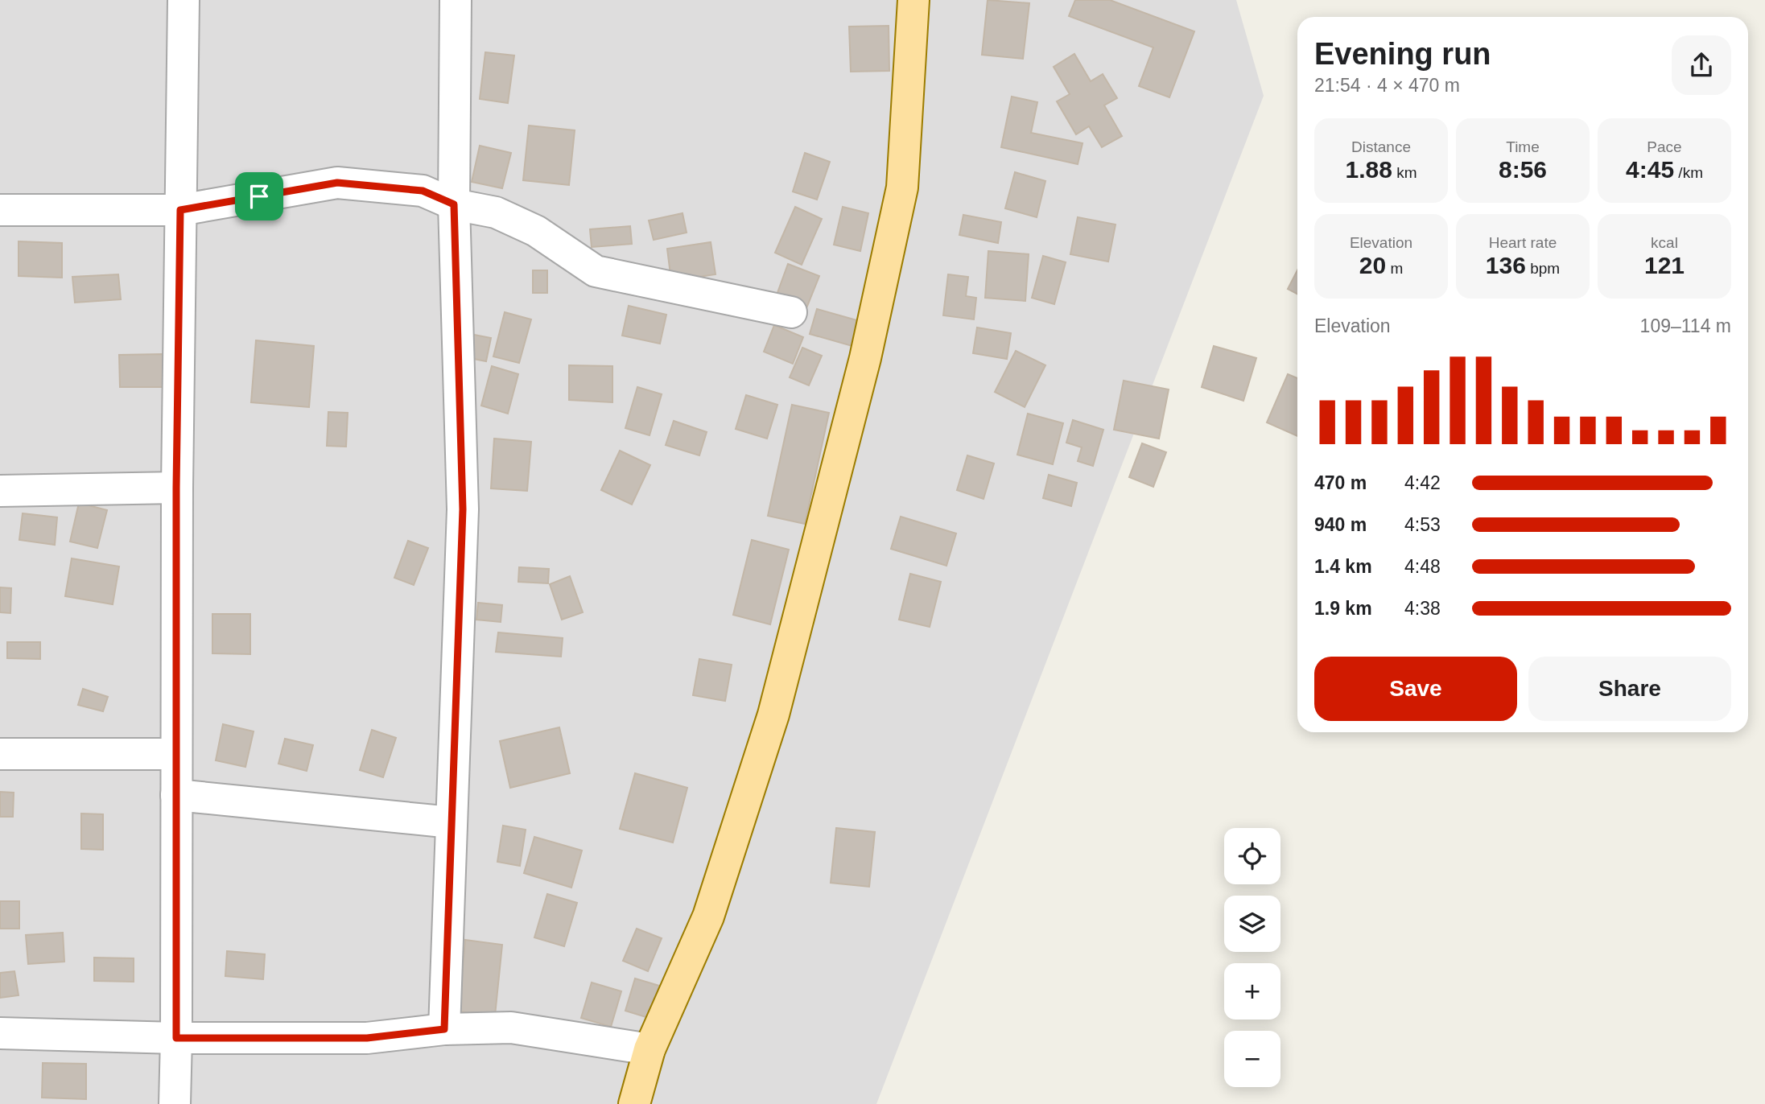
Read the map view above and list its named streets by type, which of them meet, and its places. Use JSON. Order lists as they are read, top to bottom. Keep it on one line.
{"page":{"heading":["Evening run","21:54 · 4 × 470 m"],"stats":[["Distance","1.88 km"],["Time","8:56"],["Pace","4:45 /km"],["Elevation","20 m"],["Heart rate","136 bpm"],["kcal","121"]],"chart":["Elevation","109–114 m"],"list":[{"name":"470 m","note":"4:42"},{"name":"940 m","note":"4:53"},{"name":"1.4 km","note":"4:48"},{"name":"1.9 km","note":"4:38"}],"buttons":["Save","Share"],"map_buttons":["+","−"]}}
